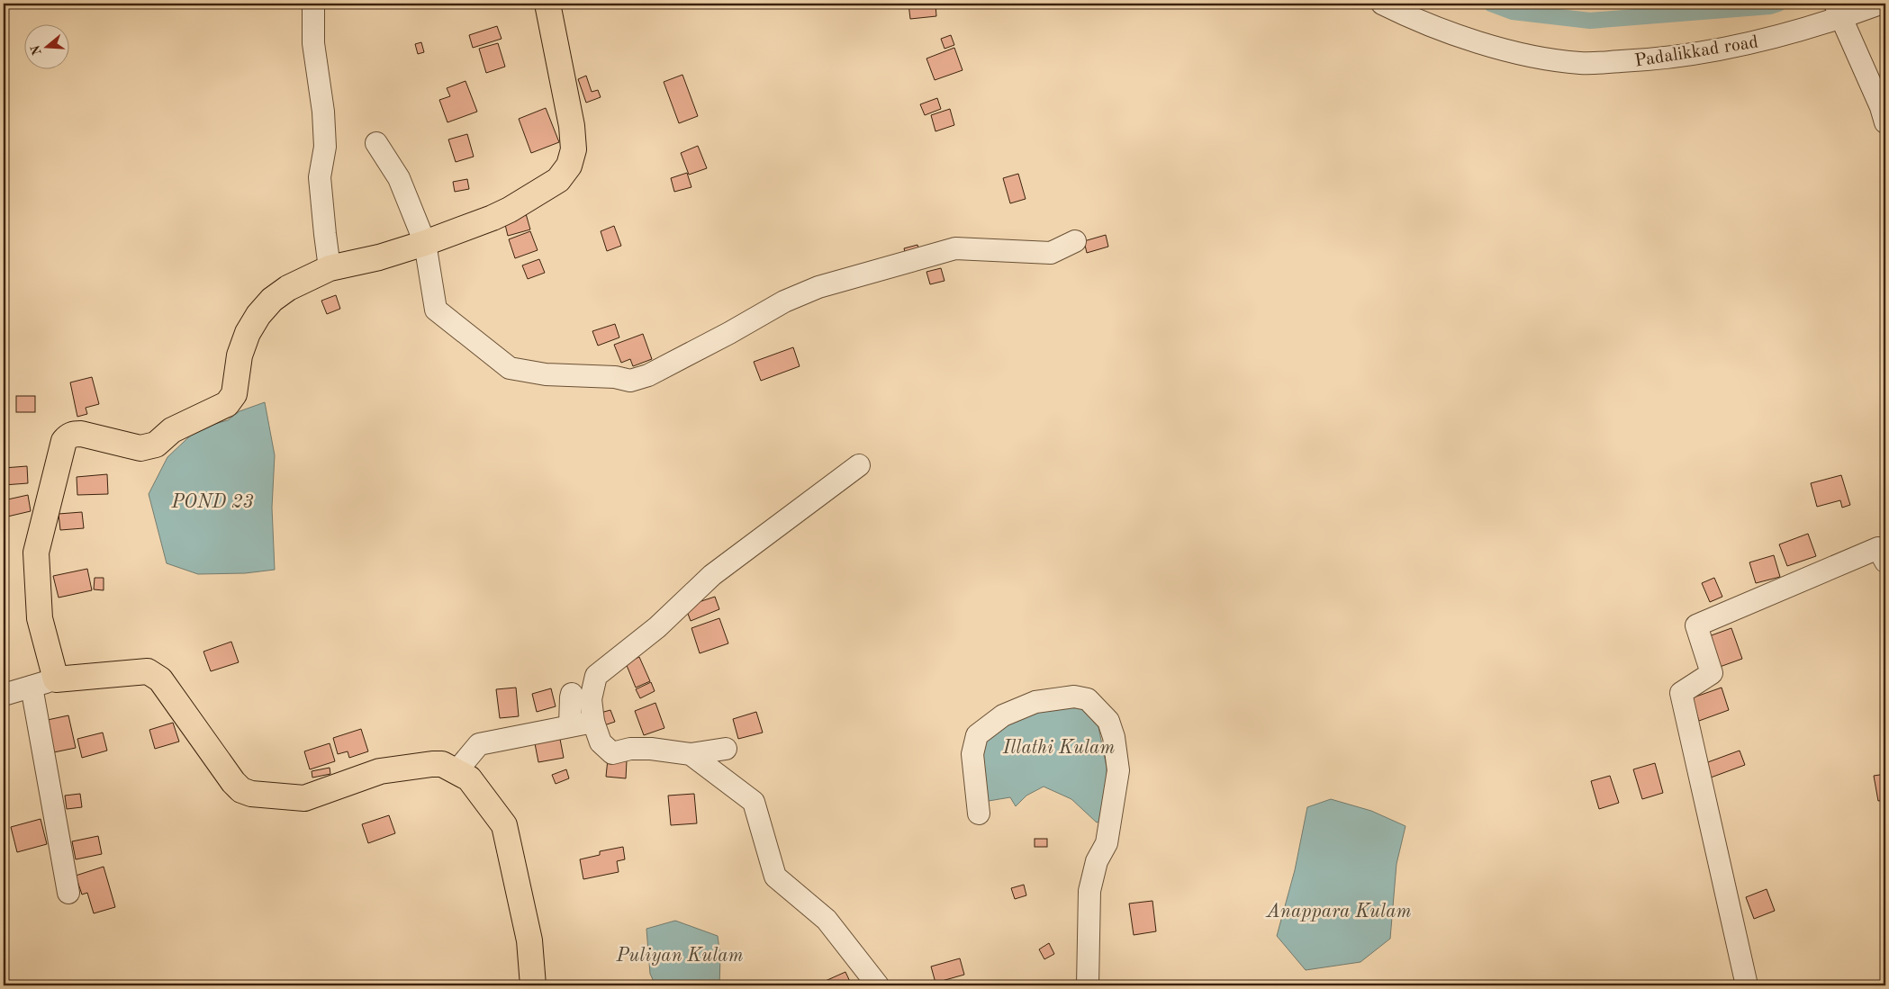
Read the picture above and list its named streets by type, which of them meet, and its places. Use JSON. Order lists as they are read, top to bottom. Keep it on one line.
{"streets":{"street":["Padalikkad road"]},"water":["POND 23","Illathi Kulam","Anappara Kulam","Puliyan Kulam"],"north":"left"}
